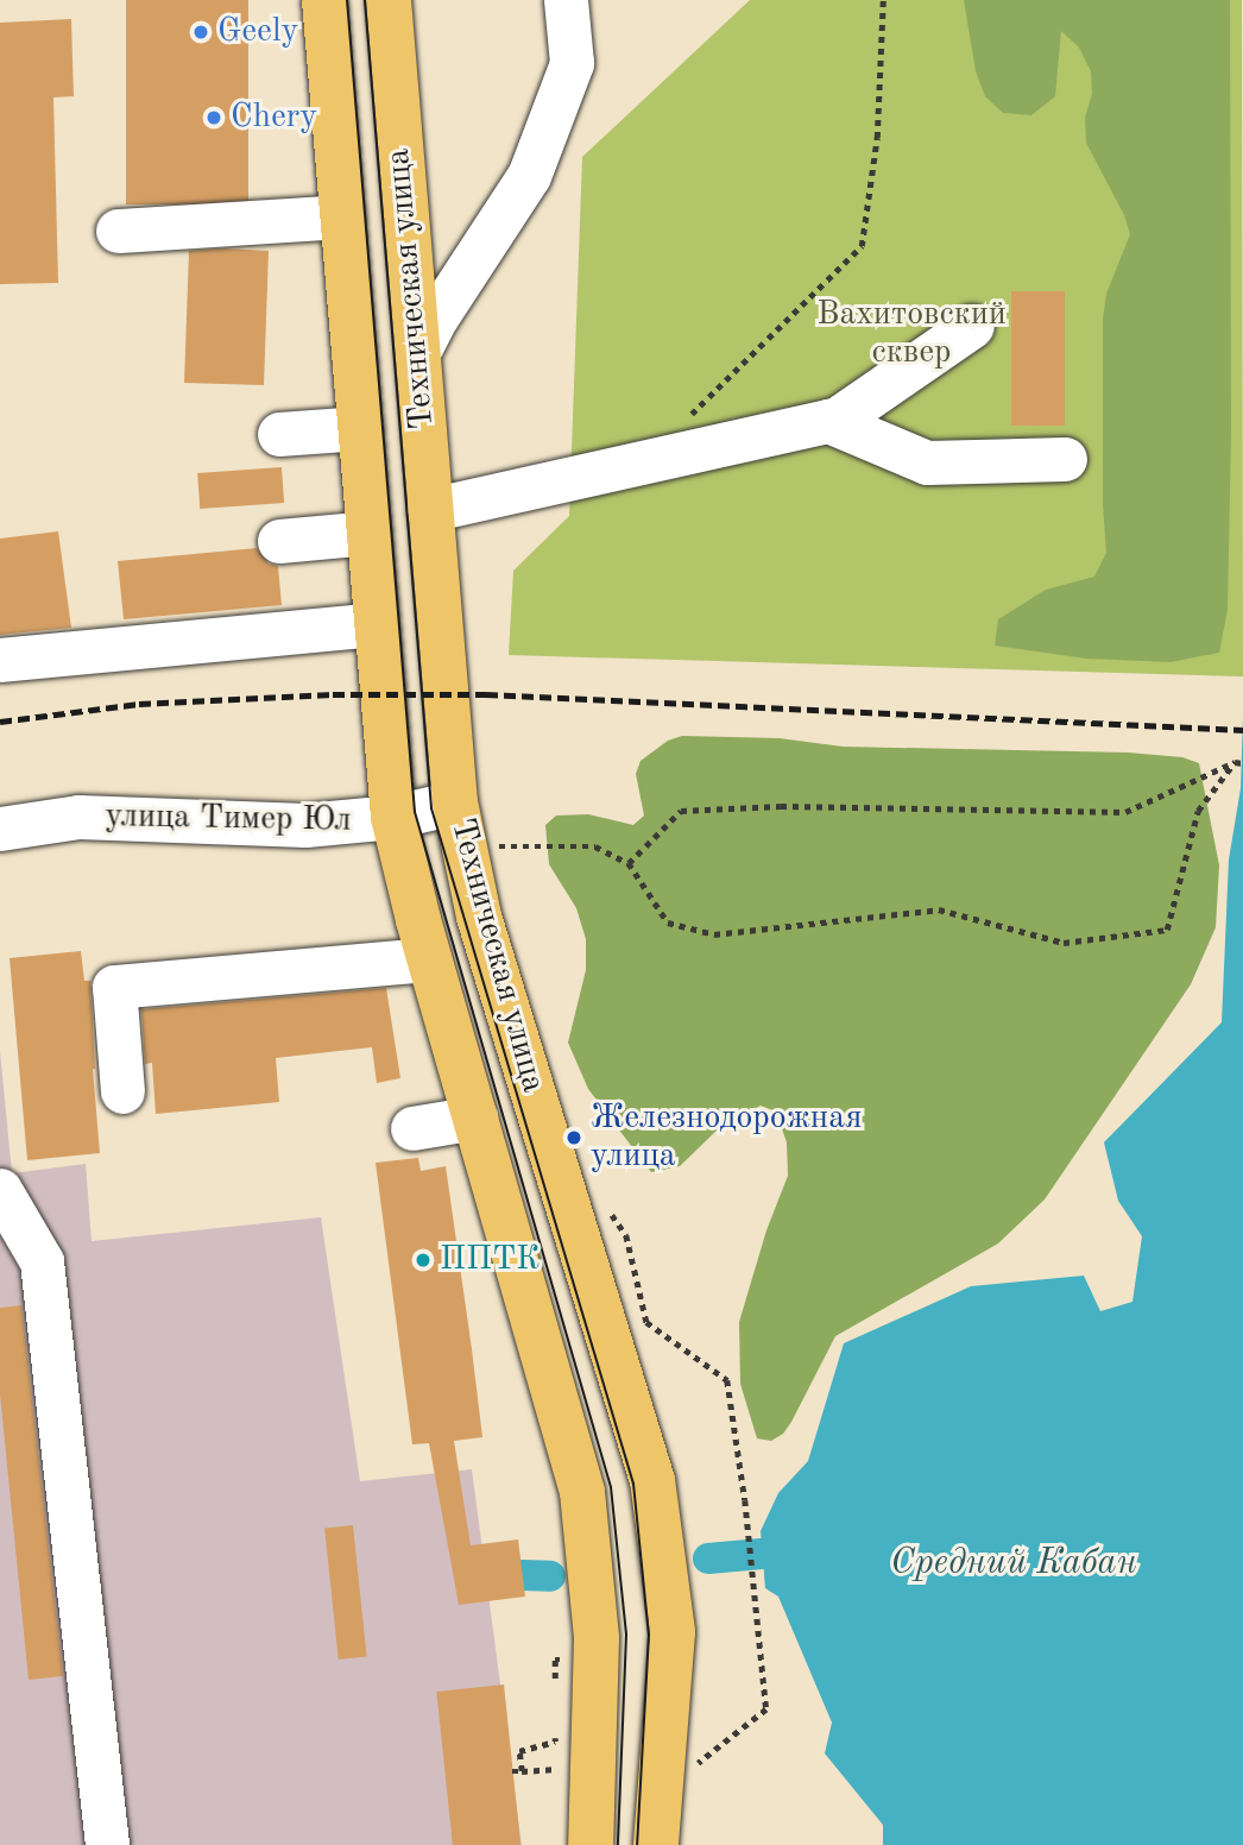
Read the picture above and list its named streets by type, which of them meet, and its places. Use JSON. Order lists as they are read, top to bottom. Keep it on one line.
{"streets":{"main road":["Техническая улица"],"street":["улица Тимер Юл"]},"crossings":[["Техническая улица","улица Тимер Юл"]],"water":["Средний Кабан"],"parks":["Вахитовский сквер"],"places":["Geely","Chery","Железнодорожная улица","ППТК"]}
